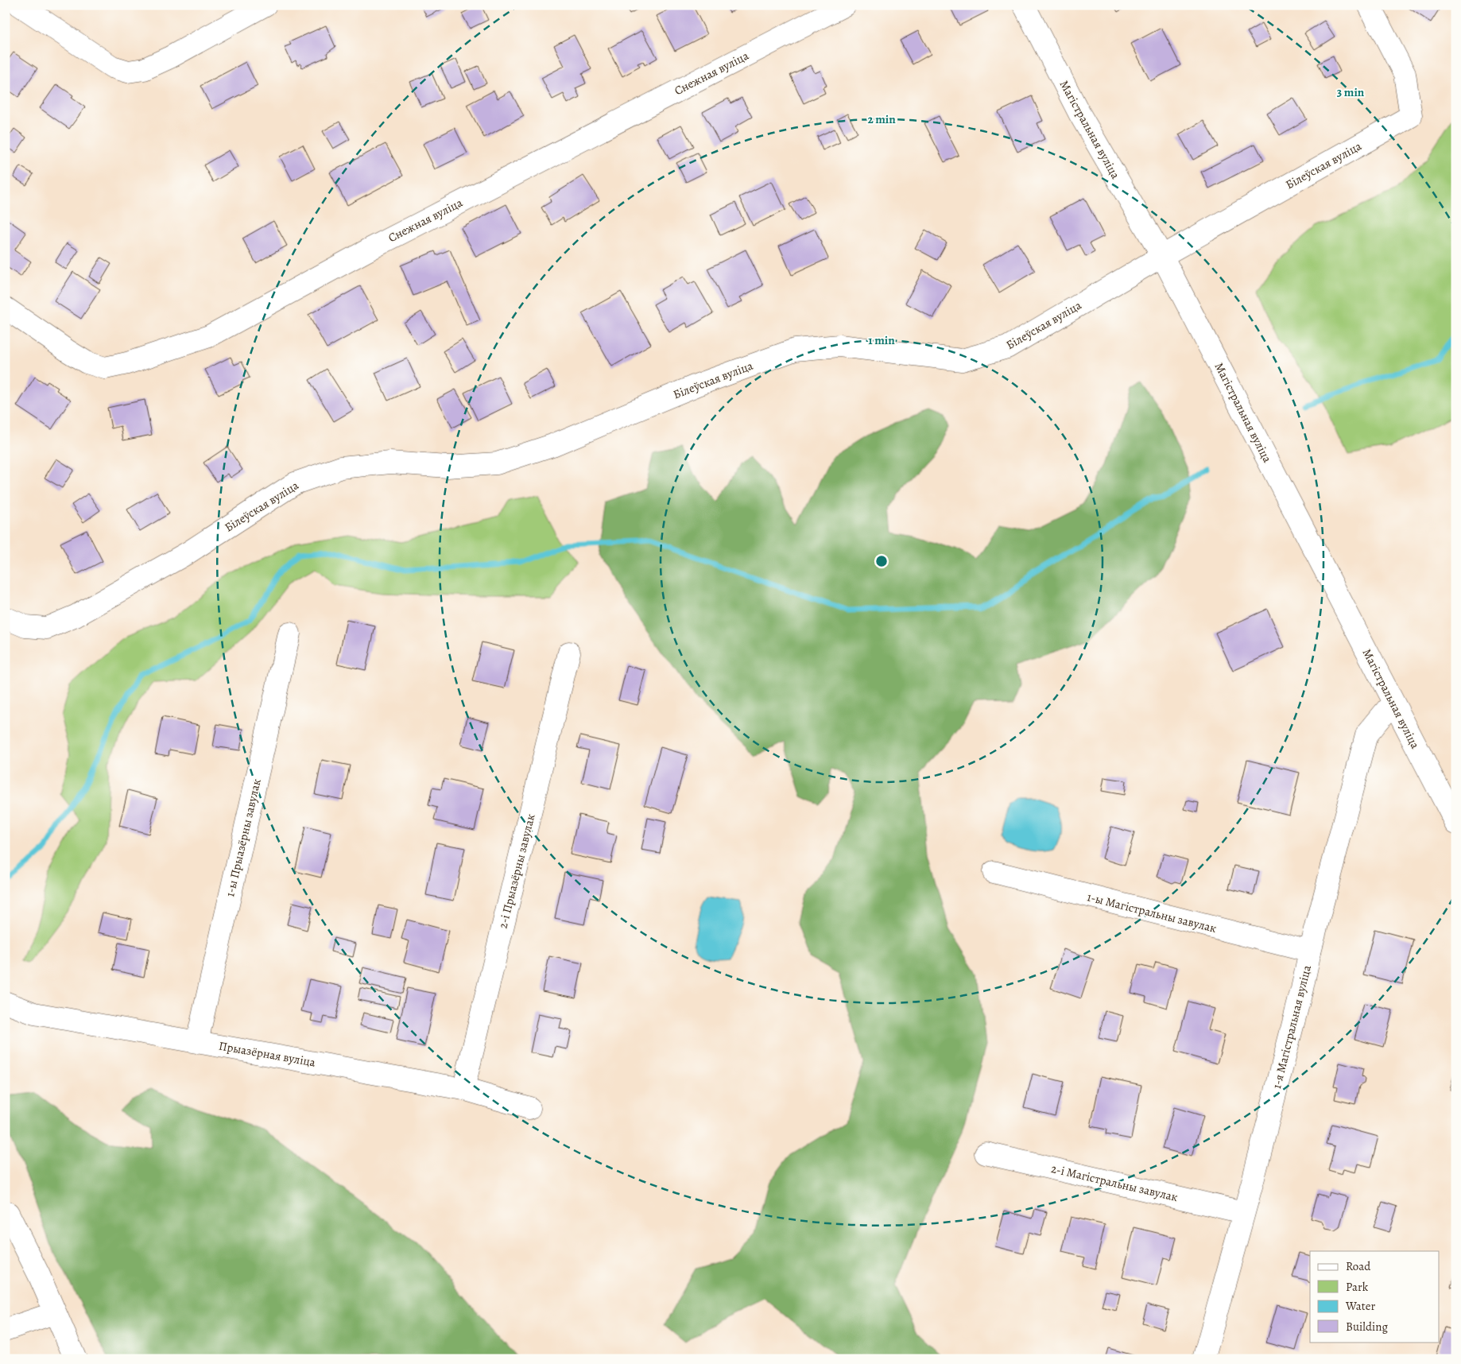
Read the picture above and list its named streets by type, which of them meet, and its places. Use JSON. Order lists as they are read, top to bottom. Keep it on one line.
{"streets":{"street":["Снежная вуліца","Магістральная вуліца","Білеўская вуліца","1-ы Прыазёрны завулак","2-і Прыазёрны завулак","1-ы Магістральны завулак","1-я Магістральная вуліца","Прыазёрная вуліца","2-і Магістральны завулак"]},"crossings":[["Магістральная вуліца","Білеўская вуліца"],["Магістральная вуліца","1-я Магістральная вуліца"],["1-ы Прыазёрны завулак","Прыазёрная вуліца"],["2-і Прыазёрны завулак","Прыазёрная вуліца"],["1-ы Магістральны завулак","1-я Магістральная вуліца"],["1-я Магістральная вуліца","2-і Магістральны завулак"]],"legend":["Road","Park","Water","Building"],"rings":["3 min","2 min","1 min"]}
